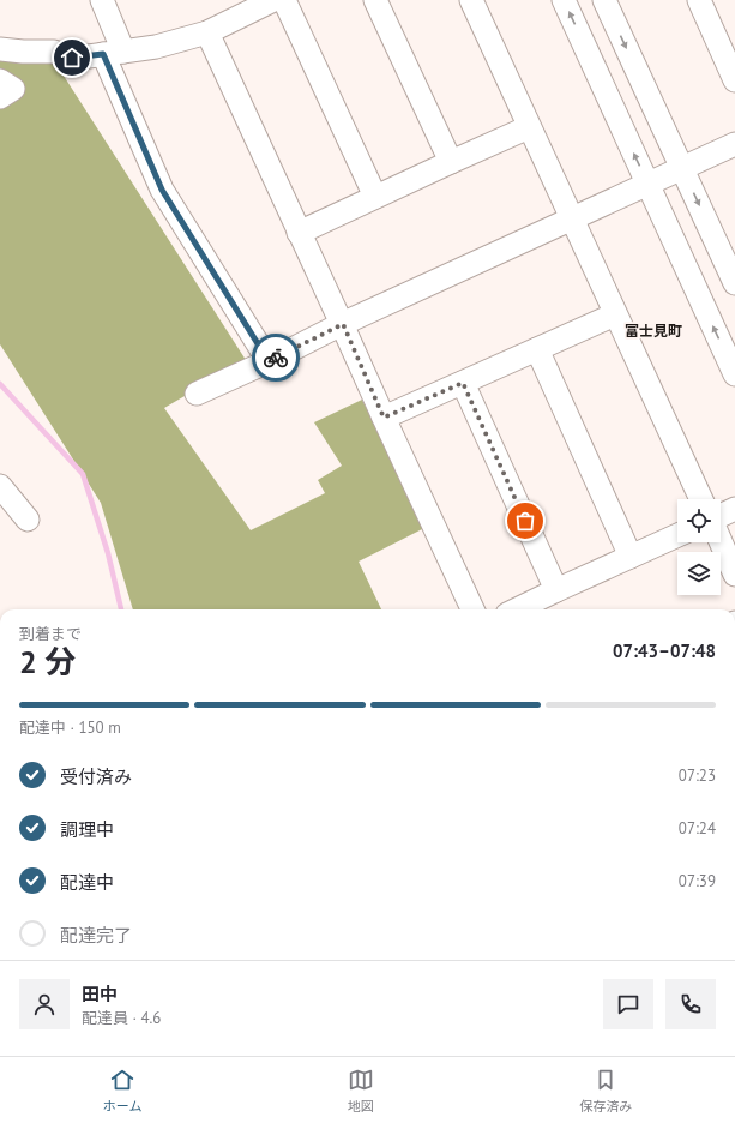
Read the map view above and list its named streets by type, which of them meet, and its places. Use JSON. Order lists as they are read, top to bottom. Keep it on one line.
{"districts":["富士見町"],"page":{"heading":["2 分","到着まで","07:43–07:48"],"panel":["田中","配達員 · 4.6"],"bar":"配達中 · 150 m","list":[["受付済み","07:23"],["調理中","07:24"],["配達中","07:39"],"配達完了"],"tabs":["ホーム","地図","保存済み"]}}
